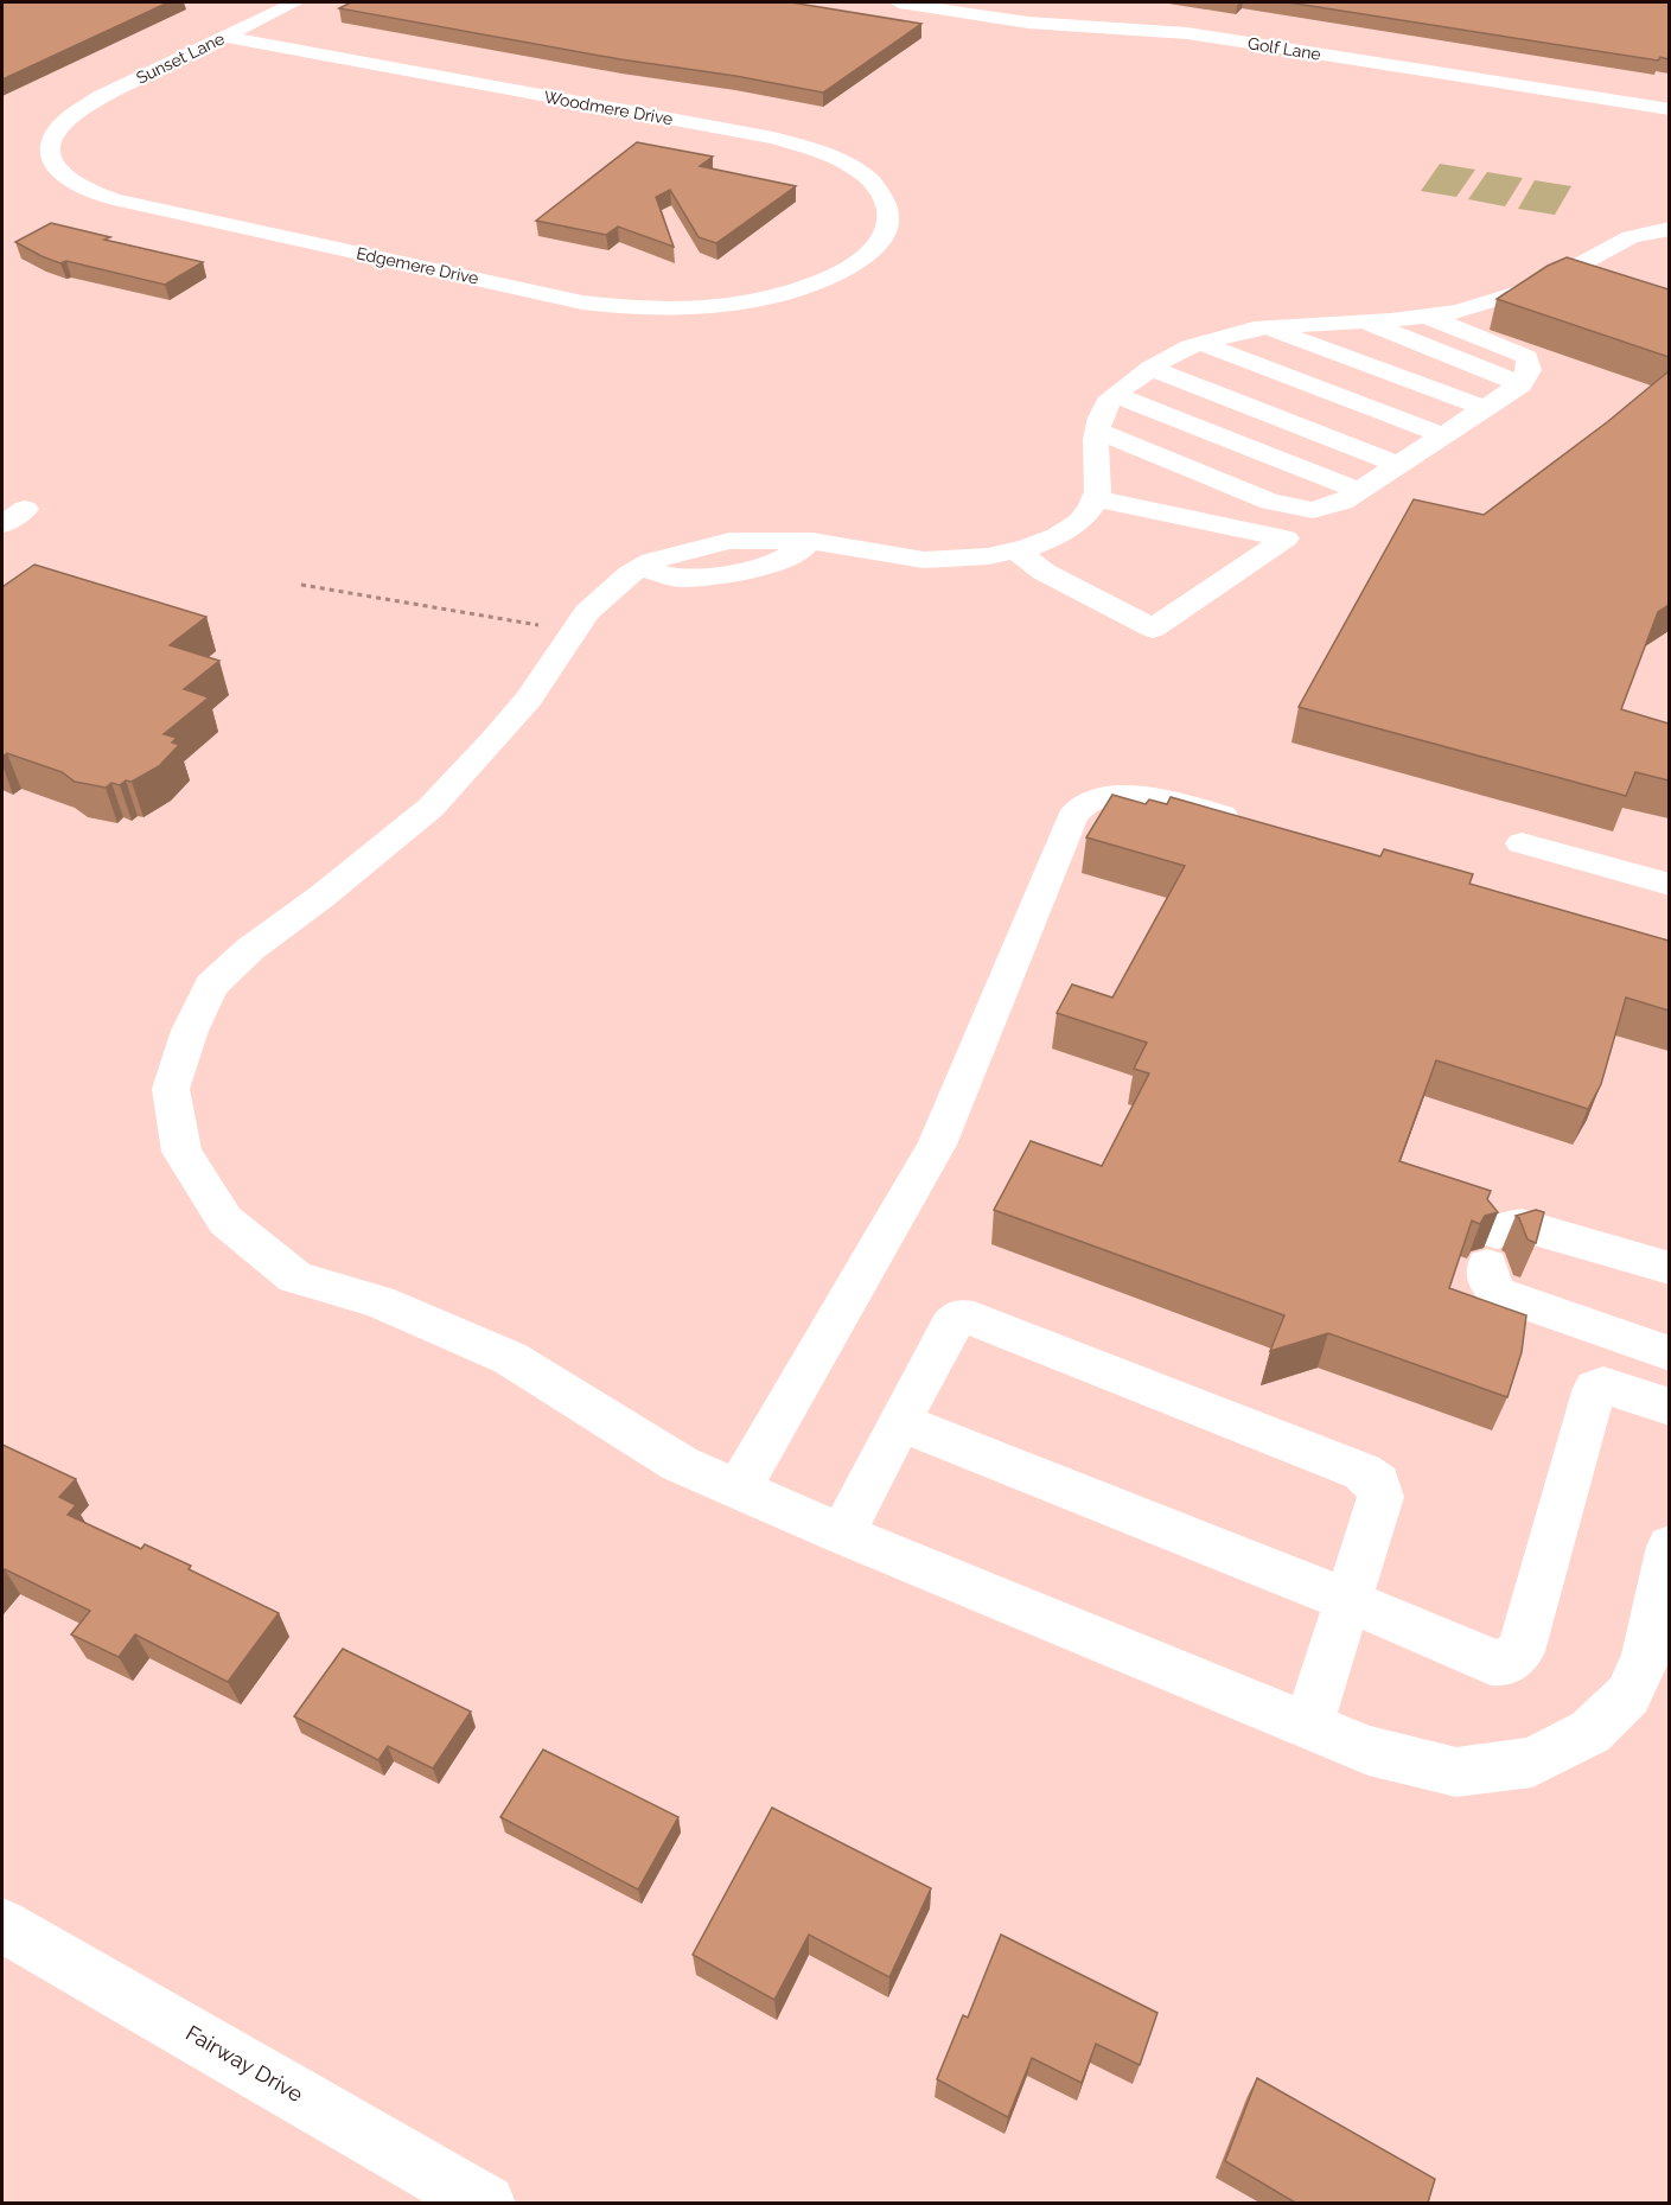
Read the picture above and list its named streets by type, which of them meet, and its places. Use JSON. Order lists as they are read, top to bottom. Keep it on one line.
{"streets":{"street":["Golf Lane","Sunset Lane","Woodmere Drive","Edgemere Drive","Fairway Drive"]},"crossings":[["Sunset Lane","Woodmere Drive"],["Sunset Lane","Edgemere Drive"],["Woodmere Drive","Edgemere Drive"]]}
